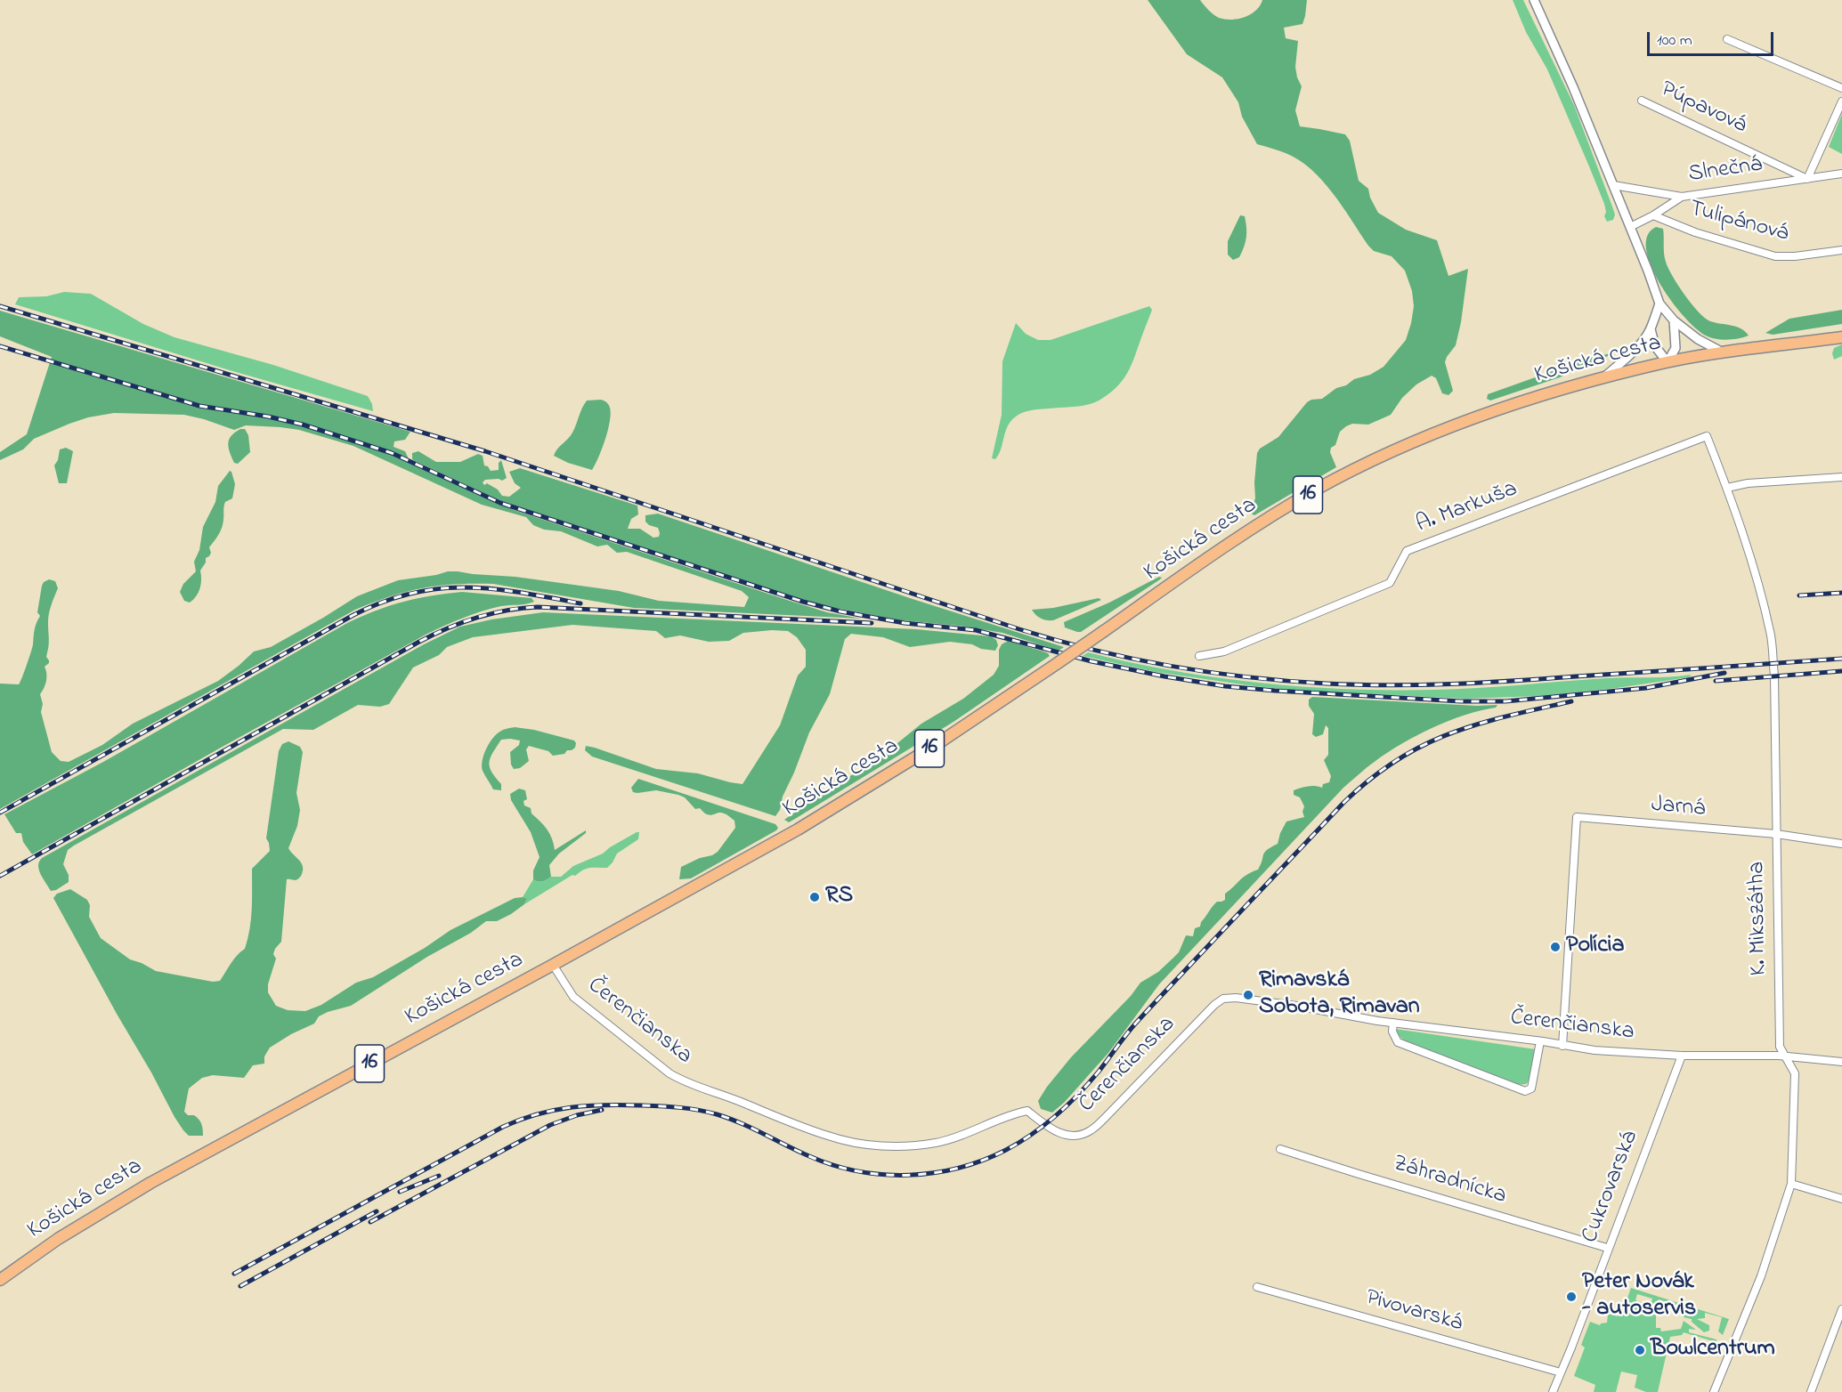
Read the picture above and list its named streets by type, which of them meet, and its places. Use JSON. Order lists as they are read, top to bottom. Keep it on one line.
{"streets":{"main road":["Košická cesta","16"],"street":["Púpavová","Slnečná","Tulipánová","A. Markuša","Jarná","K. Mikszátha","Čerenčianska","Záhradnícka","Cukrovarská","Pivovarská"]},"crossings":[["Púpavová","Slnečná"],["Košická cesta","Čerenčianska"],["A. Markuša","K. Mikszátha"],["Jarná","K. Mikszátha"],["Jarná","Čerenčianska"],["K. Mikszátha","Čerenčianska"],["Čerenčianska","Cukrovarská"],["Záhradnícka","Cukrovarská"],["Cukrovarská","Pivovarská"]],"places":["RS","Polícia","Rimavská Sobota, Rimavan","Peter Novák - autoservis","Bowlcentrum"],"scale_bar":"100 m"}
